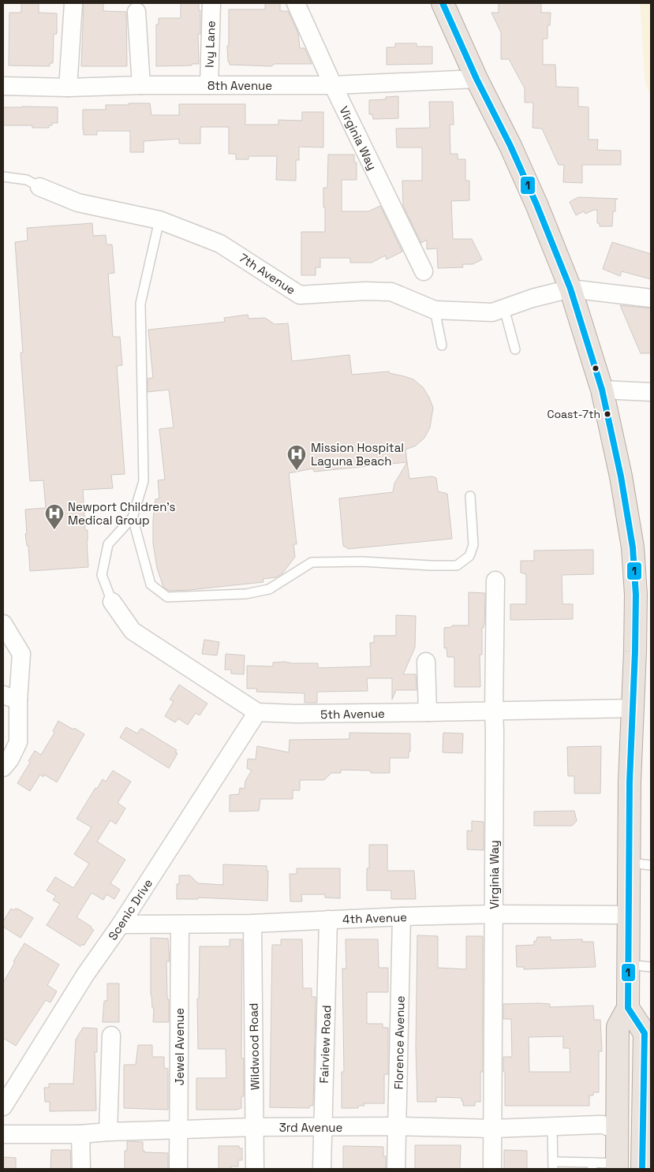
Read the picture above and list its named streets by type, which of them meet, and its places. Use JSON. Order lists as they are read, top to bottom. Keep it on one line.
{"streets":{"street":["Ivy Lane","8th Avenue","Virginia Way","7th Avenue","5th Avenue","Scenic Drive","4th Avenue","Florence Avenue","Fairview Road","Jewel Avenue","Wildwood Road","3rd Avenue"]},"crossings":[["Ivy Lane","8th Avenue"],["8th Avenue","Virginia Way"],["Virginia Way","5th Avenue"],["Virginia Way","4th Avenue"],["Virginia Way","3rd Avenue"],["5th Avenue","Scenic Drive"],["Scenic Drive","4th Avenue"],["4th Avenue","Florence Avenue"],["4th Avenue","Fairview Road"],["4th Avenue","Jewel Avenue"],["4th Avenue","Wildwood Road"],["Florence Avenue","3rd Avenue"],["Fairview Road","3rd Avenue"],["Jewel Avenue","3rd Avenue"],["Wildwood Road","3rd Avenue"]],"places":{"other":["Coast-7th"],"hospital":["Mission Hospital Laguna Beach","Newport Children's Medical Group"]},"lines":["transit line 1"]}
